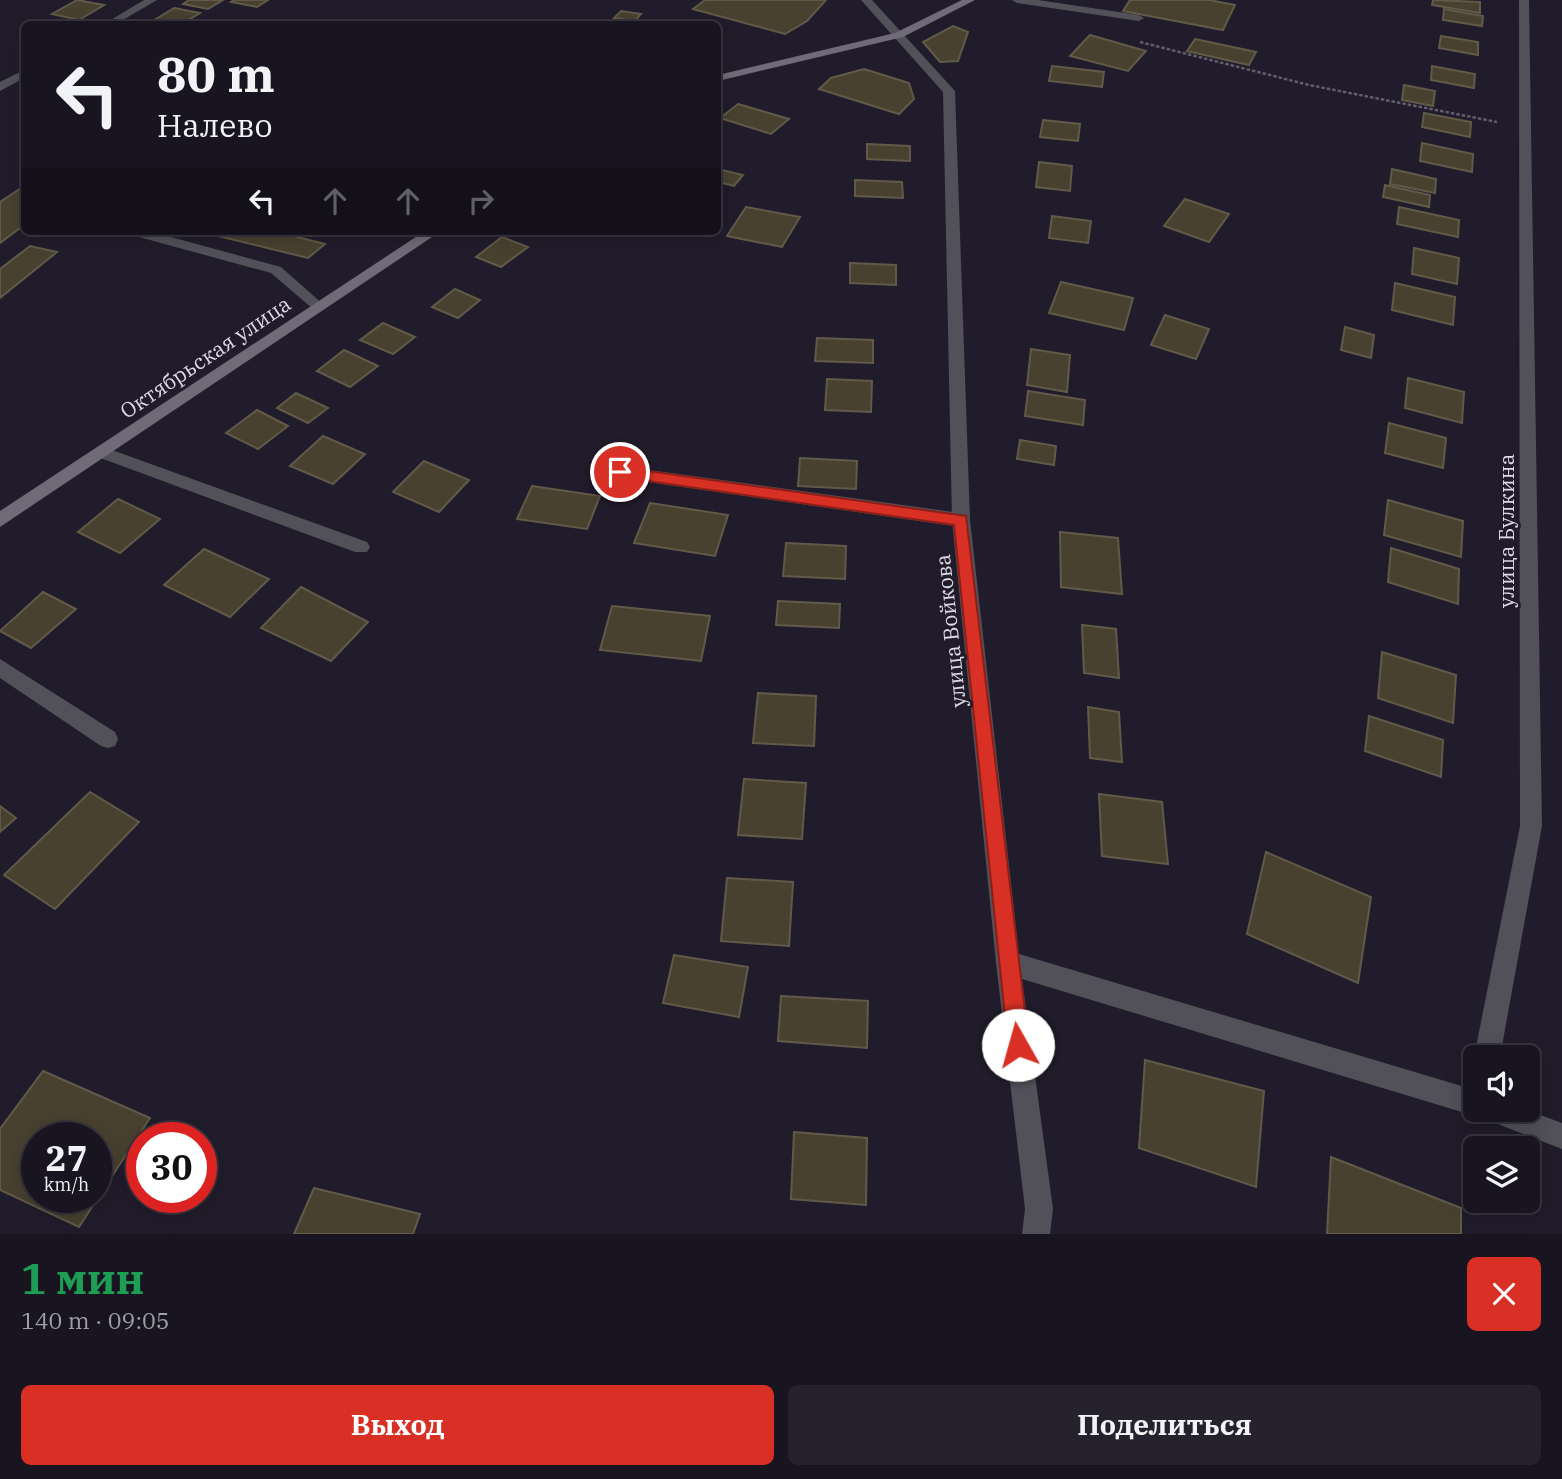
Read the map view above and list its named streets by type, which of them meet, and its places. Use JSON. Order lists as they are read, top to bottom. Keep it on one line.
{"streets":{"main road":["Октябрьская улица"],"street":["улица Булкина","улица Войкова"]},"page":{"turn":["80 m","Налево"],"speed":"27 km/h","limit":"30","heading":["1 мин","140 m · 09:05"],"buttons":["Выход","Поделиться"]}}
